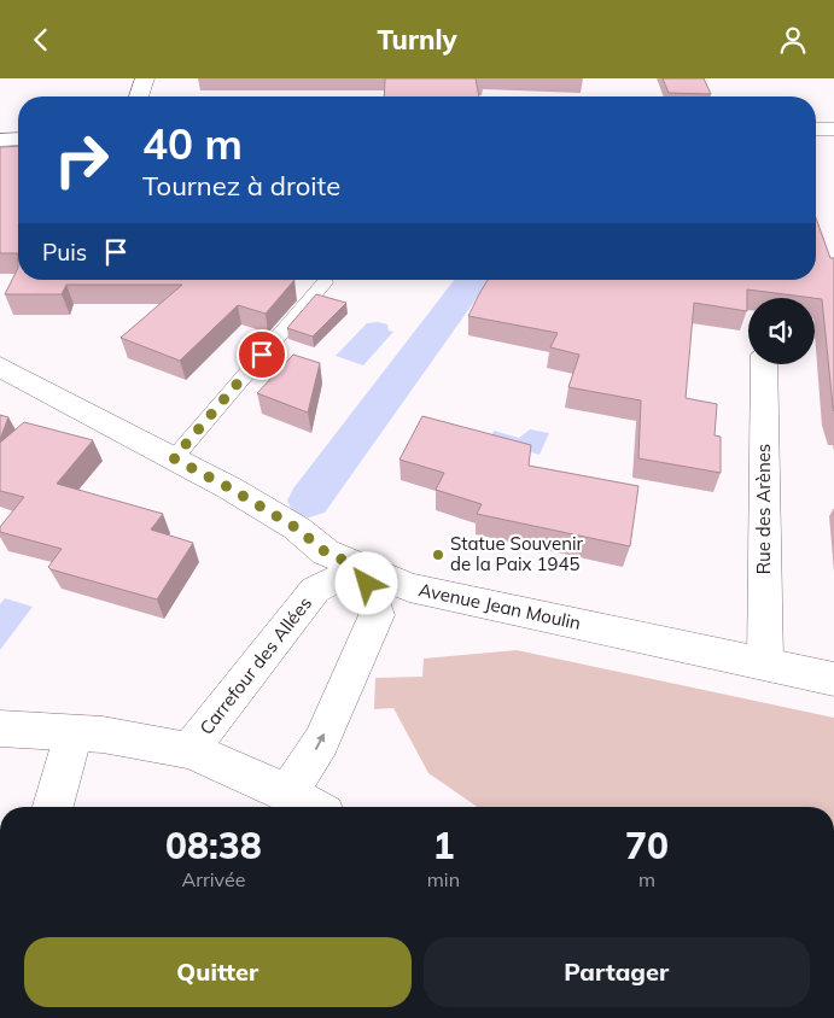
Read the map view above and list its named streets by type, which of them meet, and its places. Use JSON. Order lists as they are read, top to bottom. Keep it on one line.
{"streets":{"street":["Rue des Arènes","Avenue Jean Moulin","Carrefour des Allées"]},"crossings":[["Rue des Arènes","Avenue Jean Moulin"],["Avenue Jean Moulin","Carrefour des Allées"]],"places":["Statue Souvenir de la Paix 1945"],"page":{"header":"Turnly","turn":["40 m","Tournez à droite"],"then":"Puis","eta":["08:38","Arrivée","1","min","70","m"],"buttons":["Quitter","Partager"]}}
